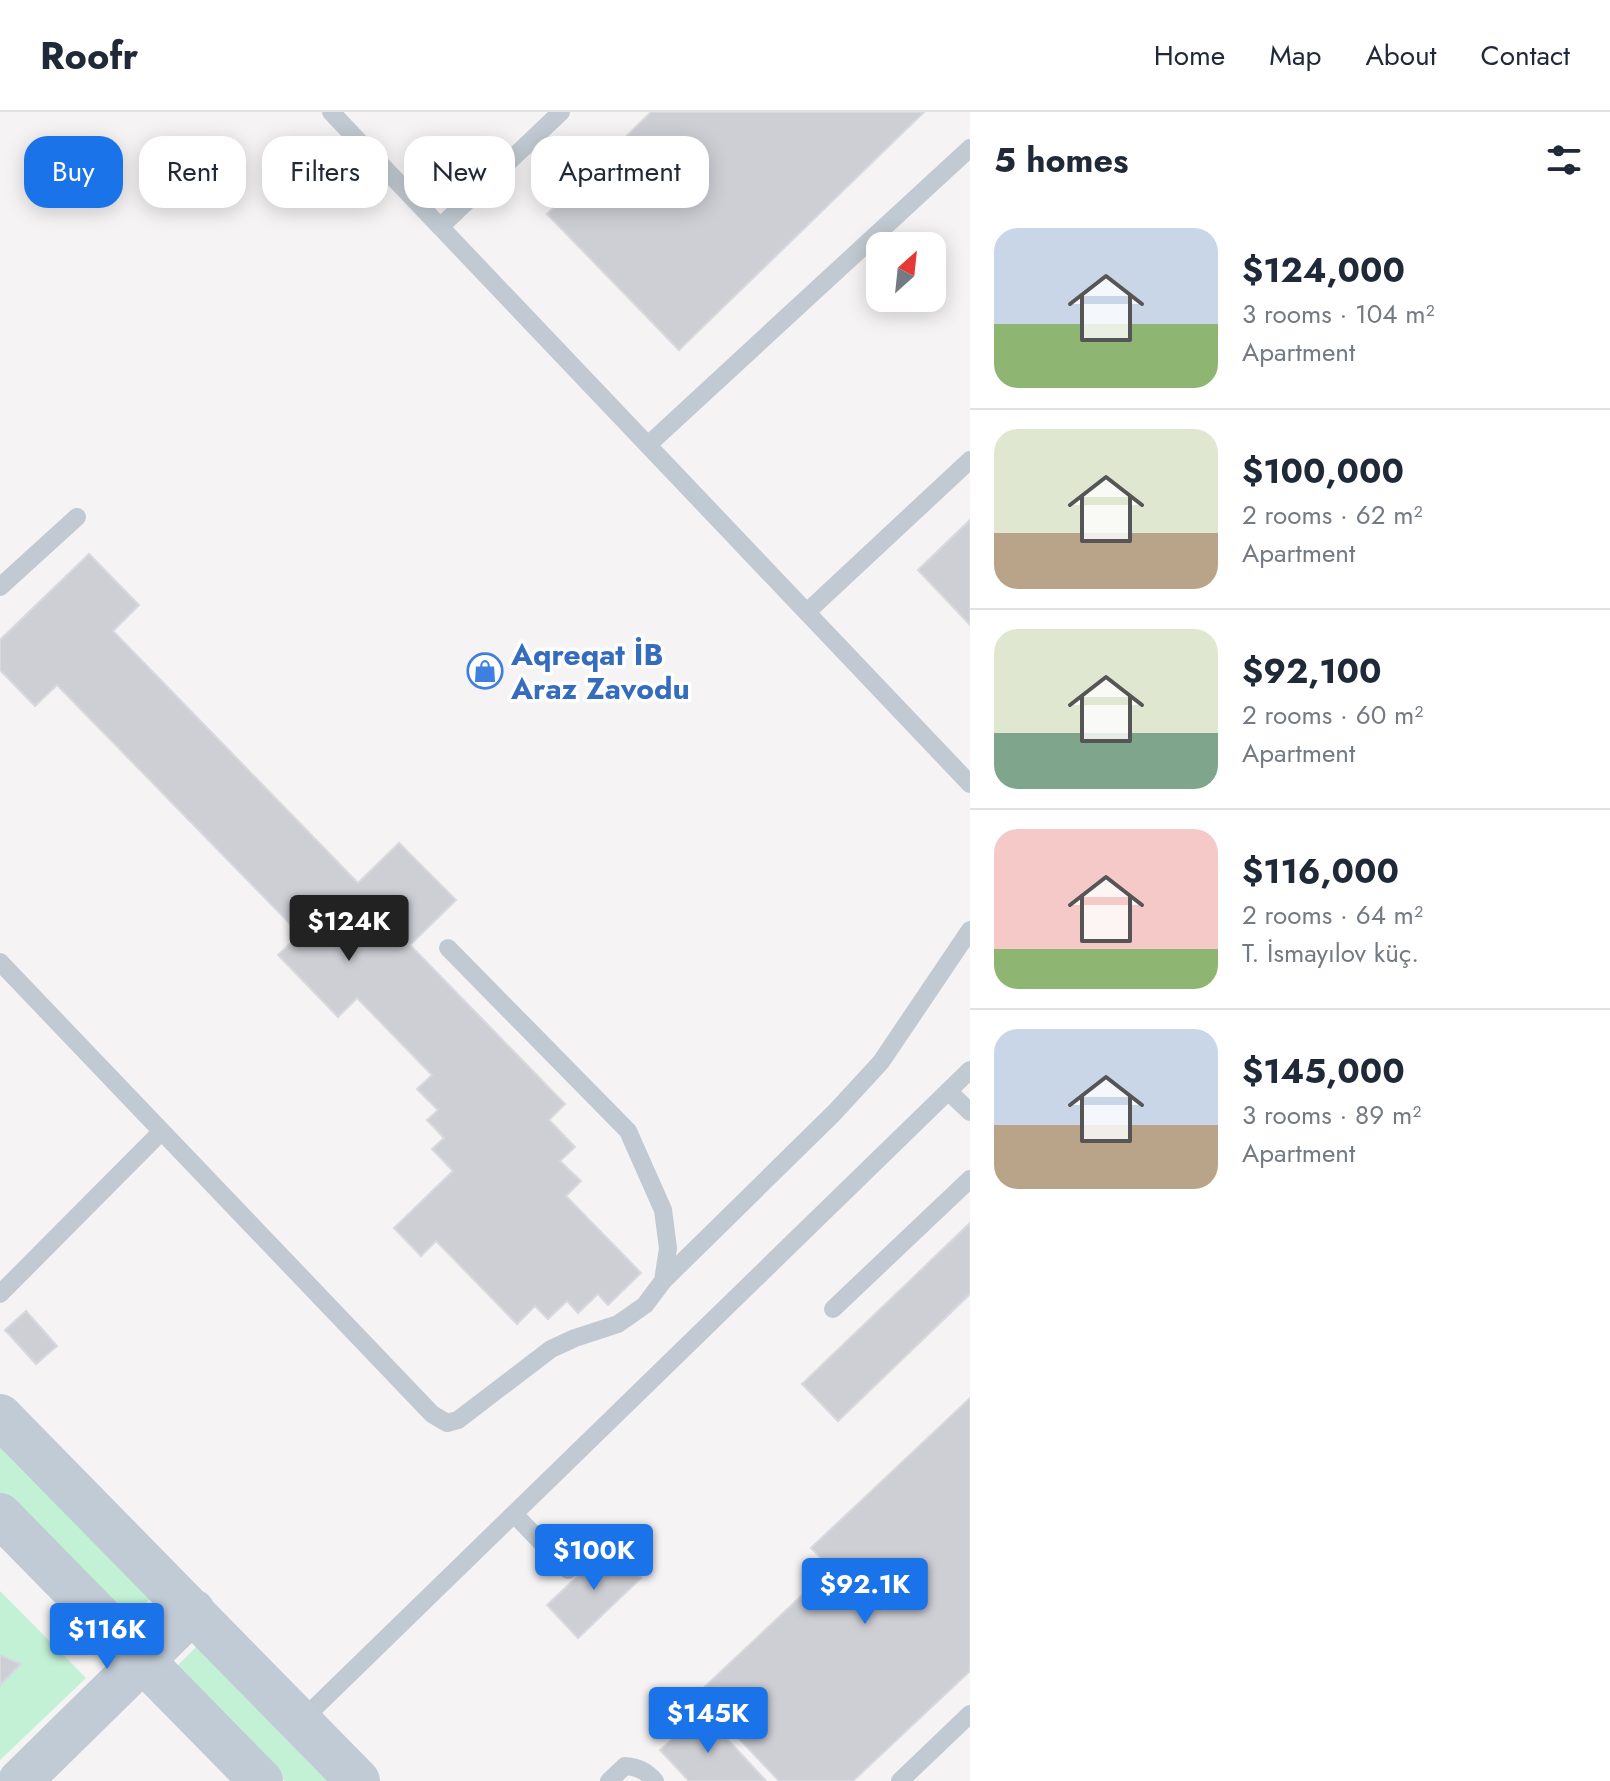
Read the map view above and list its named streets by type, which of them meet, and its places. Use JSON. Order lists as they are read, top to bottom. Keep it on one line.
{"places":{"shop":["Aqreqat İB Araz Zavodu"]},"north":"top right","page":{"header":"Roofr","nav":["Home","Map","About","Contact"],"heading":"5 homes","chip":["Buy","Rent","Filters","New","Apartment"],"list":[{"name":"$124,000","note":"3 rooms · 104 m² · Apartment"},{"name":"$100,000","note":"2 rooms · 62 m² · Apartment"},{"name":"$92,100","note":"2 rooms · 60 m² · Apartment"},{"name":"$116,000","note":"2 rooms · 64 m² · T. İsmayılov küç."},{"name":"$145,000","note":"3 rooms · 89 m² · Apartment"}],"price":["$124K","$100K","$92.1K","$116K","$145K"]}}
